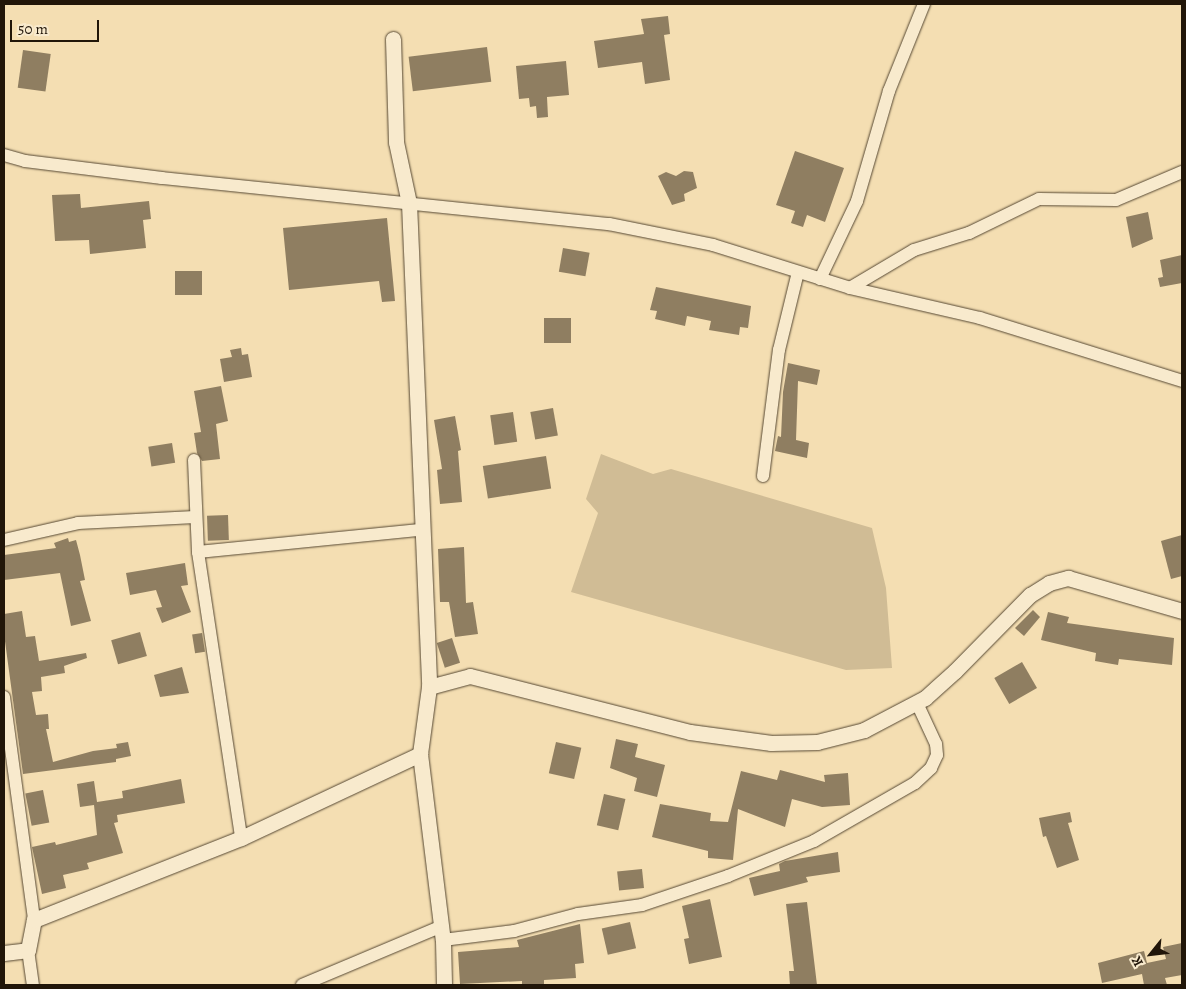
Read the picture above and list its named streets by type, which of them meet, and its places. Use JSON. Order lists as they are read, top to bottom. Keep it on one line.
{"scale_bar":"50 m","north":"bottom left"}
